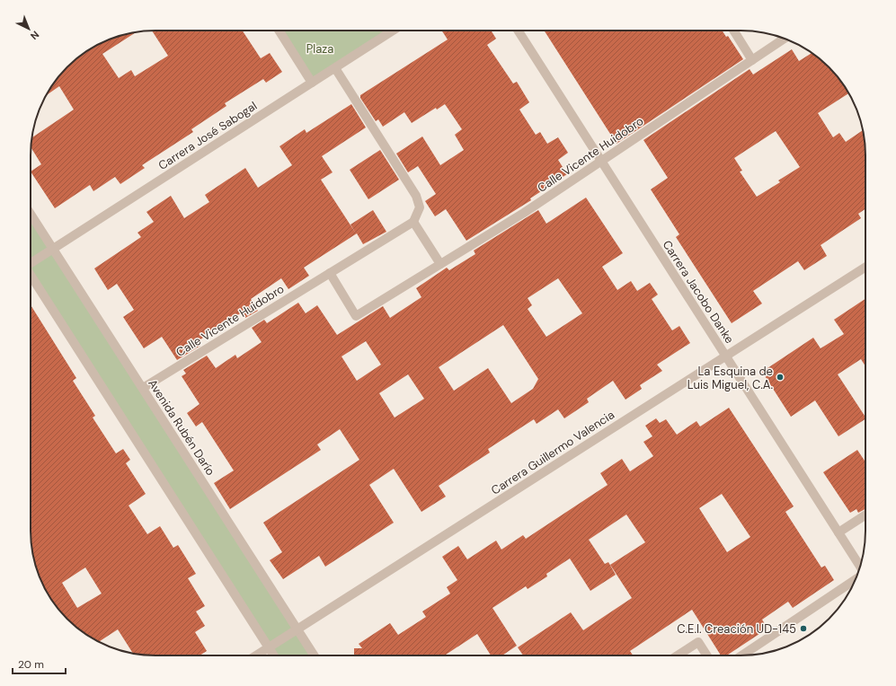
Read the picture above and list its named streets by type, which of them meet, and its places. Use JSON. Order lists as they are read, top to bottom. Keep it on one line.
{"streets":{"street":["Carrera José Sabogal","Calle Vicente Huidobro","Carrera Jacobo Danke","Avenida Rubén Darío","Carrera Guillermo Valencia"]},"crossings":[["Carrera José Sabogal","Avenida Rubén Darío"],["Calle Vicente Huidobro","Carrera Jacobo Danke"],["Calle Vicente Huidobro","Avenida Rubén Darío"],["Carrera Jacobo Danke","Carrera Guillermo Valencia"],["Avenida Rubén Darío","Carrera Guillermo Valencia"]],"parks":["Plaza"],"places":["La Esquina de Luis Miguel, C.A.","C.E.I. Creación UD-145"],"scale_bar":"20 m","north":"bottom right"}
